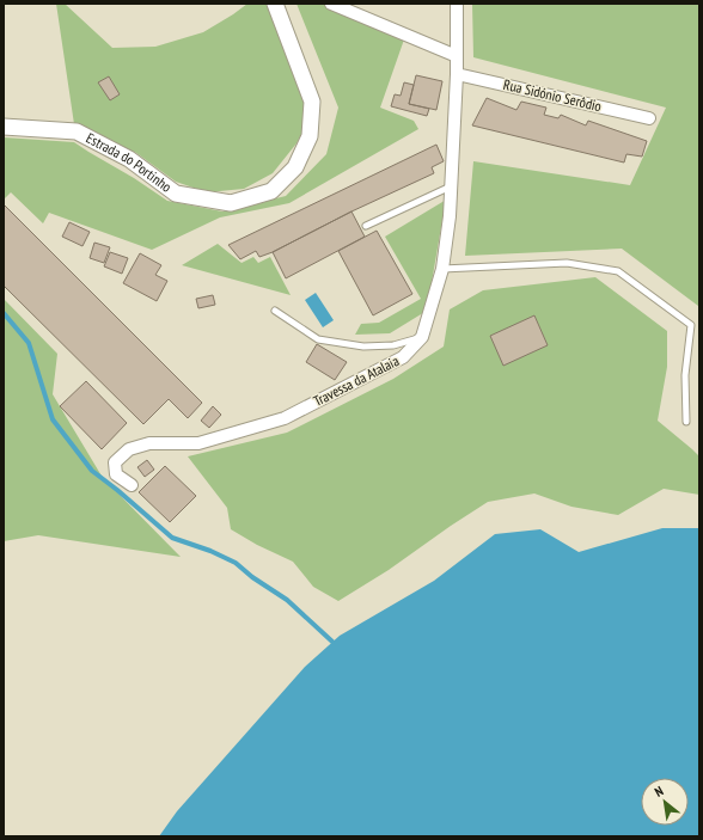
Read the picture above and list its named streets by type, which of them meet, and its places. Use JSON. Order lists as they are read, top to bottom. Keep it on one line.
{"streets":{"street":["Rua Sidónio Serôdio","Estrada do Portinho","Travessa da Atalaia"]},"crossings":[["Rua Sidónio Serôdio","Travessa da Atalaia"]],"north":"top left"}
